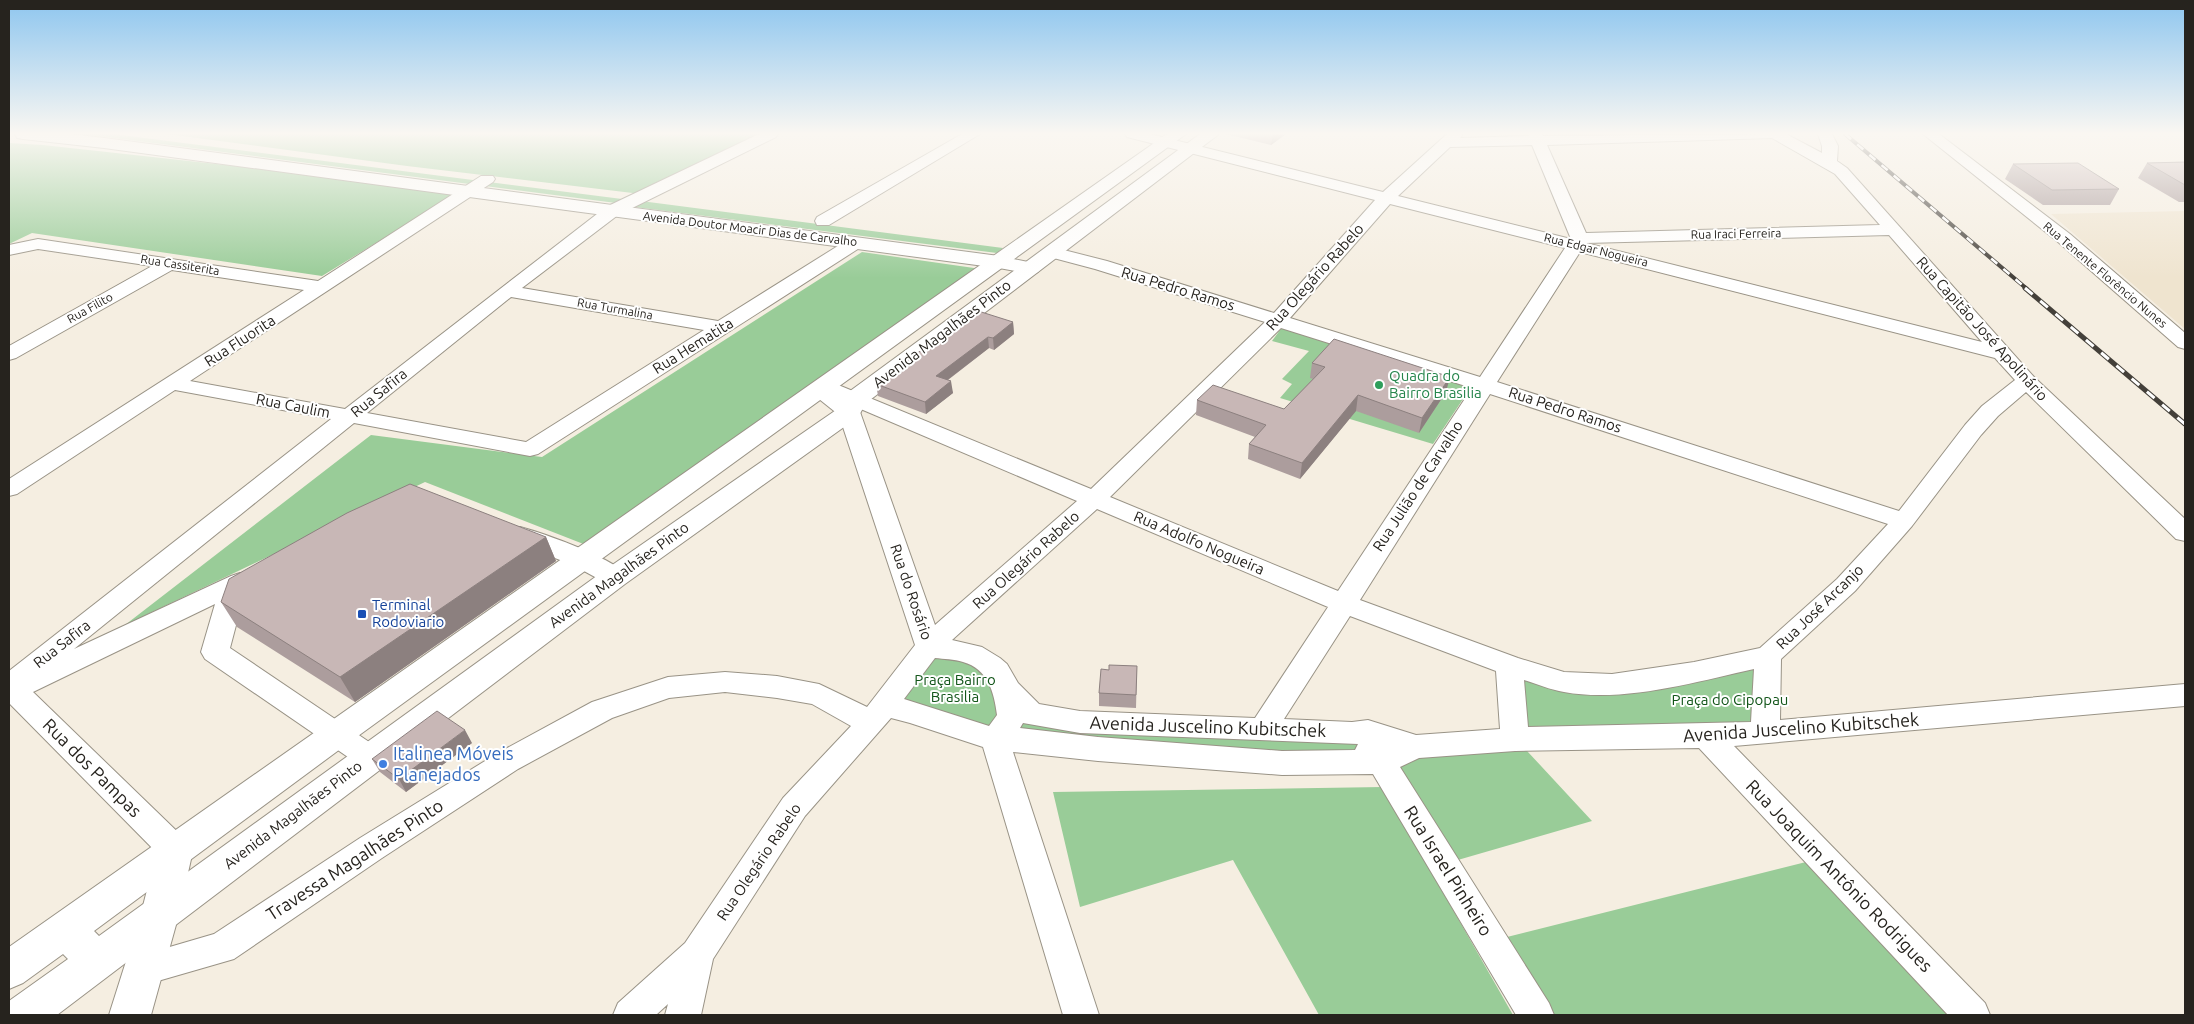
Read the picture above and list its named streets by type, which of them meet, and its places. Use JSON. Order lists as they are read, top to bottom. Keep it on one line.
{"streets":{"street":["Avenida Doutor Moacir Dias de Carvalho","Rua Iraci Ferreira","Rua Edgar Nogueira","Rua Cassiterita","Rua Tenente Florêncio Nunes","Rua Olegário Rabelo","Rua Pedro Ramos","Rua Filito","Rua Turmalina","Rua Capitão José Apolinário","Avenida Magalhães Pinto","Rua Fluorita","Rua Hematita","Rua Safira","Rua Caulim","Rua Julião de Carvalho","Rua Adolfo Nogueira","Rua do Rosário","Rua José Arcanjo","Avenida Juscelino Kubitschek","Rua dos Pampas","Travessa Magalhães Pinto","Rua Israel Pinheiro","Rua Joaquim Antônio Rodrigues"]},"crossings":[["Avenida Doutor Moacir Dias de Carvalho","Rua Pedro Ramos"],["Avenida Doutor Moacir Dias de Carvalho","Avenida Magalhães Pinto"],["Avenida Doutor Moacir Dias de Carvalho","Rua Fluorita"],["Avenida Doutor Moacir Dias de Carvalho","Rua Hematita"],["Avenida Doutor Moacir Dias de Carvalho","Rua Safira"],["Rua Iraci Ferreira","Rua Edgar Nogueira"],["Rua Iraci Ferreira","Rua Capitão José Apolinário"],["Rua Iraci Ferreira","Rua Julião de Carvalho"],["Rua Edgar Nogueira","Rua Olegário Rabelo"],["Rua Edgar Nogueira","Rua Capitão José Apolinário"],["Rua Edgar Nogueira","Rua Julião de Carvalho"],["Rua Cassiterita","Rua Filito"],["Rua Cassiterita","Rua Fluorita"],["Rua Olegário Rabelo","Rua Pedro Ramos"],["Rua Olegário Rabelo","Rua Adolfo Nogueira"],["Rua Olegário Rabelo","Rua do Rosário"],["Rua Olegário Rabelo","Avenida Juscelino Kubitschek"],["Rua Olegário Rabelo","Travessa Magalhães Pinto"],["Rua Pedro Ramos","Avenida Magalhães Pinto"],["Rua Pedro Ramos","Rua Julião de Carvalho"],["Rua Pedro Ramos","Rua José Arcanjo"],["Rua Turmalina","Rua Hematita"],["Rua Turmalina","Rua Safira"],["Rua Capitão José Apolinário","Rua José Arcanjo"],["Avenida Magalhães Pinto","Rua Adolfo Nogueira"],["Avenida Magalhães Pinto","Rua do Rosário"],["Avenida Magalhães Pinto","Rua dos Pampas"],["Rua Fluorita","Rua Caulim"],["Rua Hematita","Rua Caulim"],["Rua Safira","Rua Caulim"],["Rua Safira","Rua dos Pampas"],["Rua Julião de Carvalho","Rua Adolfo Nogueira"],["Rua Julião de Carvalho","Avenida Juscelino Kubitschek"],["Rua Adolfo Nogueira","Rua do Rosário"],["Rua Adolfo Nogueira","Rua José Arcanjo"],["Rua do Rosário","Avenida Juscelino Kubitschek"],["Avenida Juscelino Kubitschek","Travessa Magalhães Pinto"],["Avenida Juscelino Kubitschek","Rua Israel Pinheiro"],["Avenida Juscelino Kubitschek","Rua Joaquim Antônio Rodrigues"]],"parks":["Praça Bairro Brasilia","Praça do Cipopau"],"places":{"other":["Quadra do Bairro Brasilia","Italinea Móveis Planejados"],"transit":["Terminal Rodoviario"]}}
